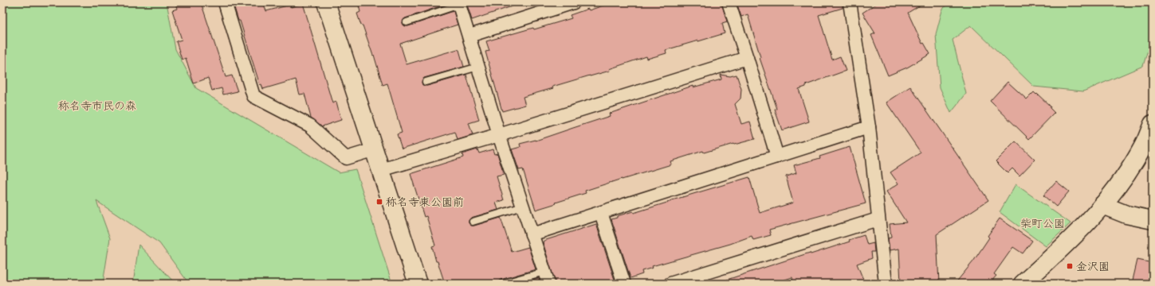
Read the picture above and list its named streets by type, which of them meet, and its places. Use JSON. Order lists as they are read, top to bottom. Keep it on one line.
{"parks":["称名寺市民の森","柴町公園"],"places":{"transit":["称名寺東公園前","金沢園"]}}
